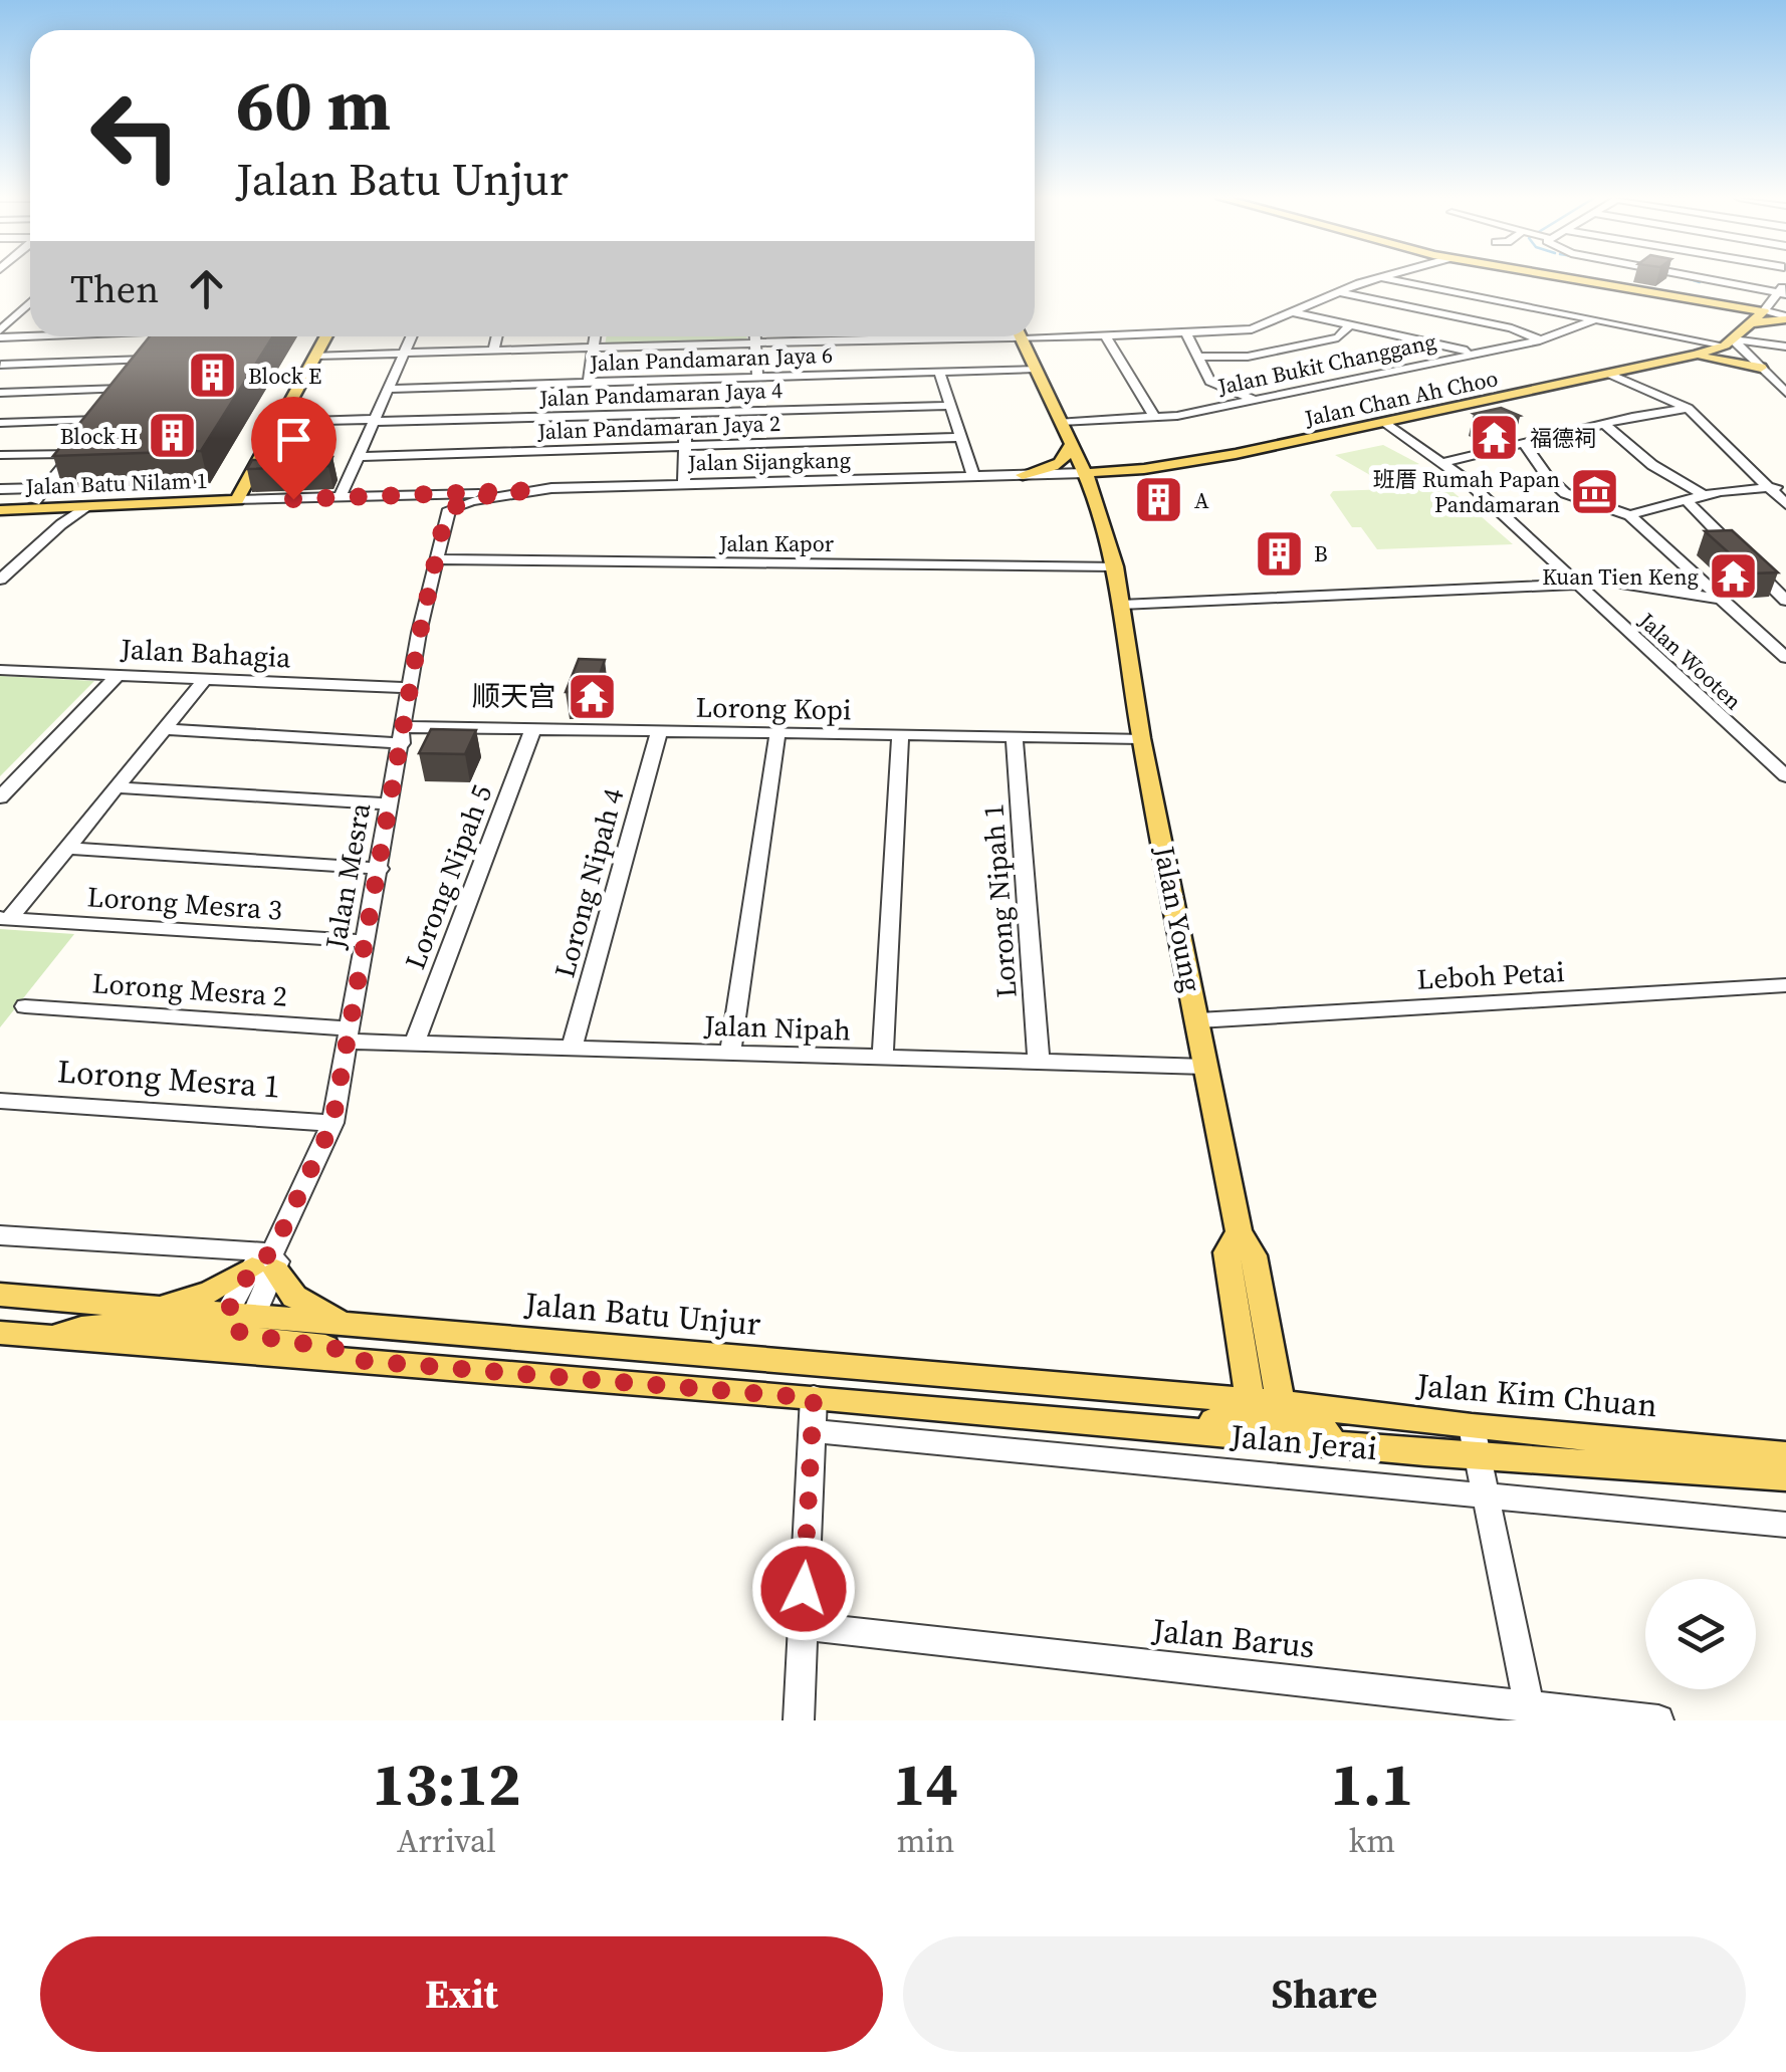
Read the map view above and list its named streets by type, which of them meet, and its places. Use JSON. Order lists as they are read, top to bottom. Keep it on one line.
{"streets":{"main road":["Jalan Chan Ah Choo","Jalan Batu Nilam 1","Jalan Young","Jalan Batu Unjur","Jalan Kim Chuan"],"street":["Jalan Pandamaran Jaya 6","Jalan Bukit Changgang","Jalan Pandamaran Jaya 4","Jalan Pandamaran Jaya 2","Jalan Sijangkang","Jalan Kapor","Jalan Bahagia","Jalan Wooten","Lorong Kopi","Jalan Mesra","Lorong Nipah 5","Lorong Nipah 4","Lorong Nipah 1","Lorong Mesra 3","Leboh Petai","Lorong Mesra 2","Jalan Nipah","Lorong Mesra 1","Jalan Jerai","Jalan Barus"]},"crossings":[["Jalan Pandamaran Jaya 6","Jalan Young"],["Jalan Bukit Changgang","Jalan Young"],["Jalan Chan Ah Choo","Jalan Sijangkang"],["Jalan Chan Ah Choo","Jalan Wooten"],["Jalan Chan Ah Choo","Jalan Young"],["Jalan Sijangkang","Jalan Batu Nilam 1"],["Jalan Sijangkang","Jalan Mesra"],["Jalan Sijangkang","Jalan Young"],["Jalan Kapor","Jalan Mesra"],["Jalan Kapor","Jalan Young"],["Jalan Bahagia","Jalan Mesra"],["Lorong Kopi","Jalan Mesra"],["Lorong Kopi","Lorong Nipah 5"],["Lorong Kopi","Lorong Nipah 4"],["Lorong Kopi","Lorong Nipah 1"],["Lorong Kopi","Jalan Young"],["Jalan Mesra","Lorong Mesra 3"],["Jalan Mesra","Lorong Mesra 2"],["Jalan Mesra","Jalan Nipah"],["Jalan Mesra","Lorong Mesra 1"],["Jalan Mesra","Jalan Batu Unjur"],["Lorong Nipah 5","Jalan Nipah"],["Lorong Nipah 4","Jalan Nipah"],["Lorong Nipah 1","Jalan Nipah"],["Jalan Young","Leboh Petai"],["Jalan Young","Jalan Nipah"],["Jalan Young","Jalan Batu Unjur"],["Jalan Young","Jalan Kim Chuan"],["Lorong Mesra 2","Jalan Nipah"],["Jalan Batu Unjur","Jalan Kim Chuan"]],"places":{"building":["Block E","Block H","A","B"],"temple":["福德祠","Kuan Tien Keng","顺天宫"],"museum":["班厝 Rumah Papan Pandamaran"]},"page":{"turn":["60 m","Jalan Batu Unjur"],"then":"Then","eta":["13:12","Arrival","14","min","1.1","km"],"buttons":["Exit","Share"]}}
